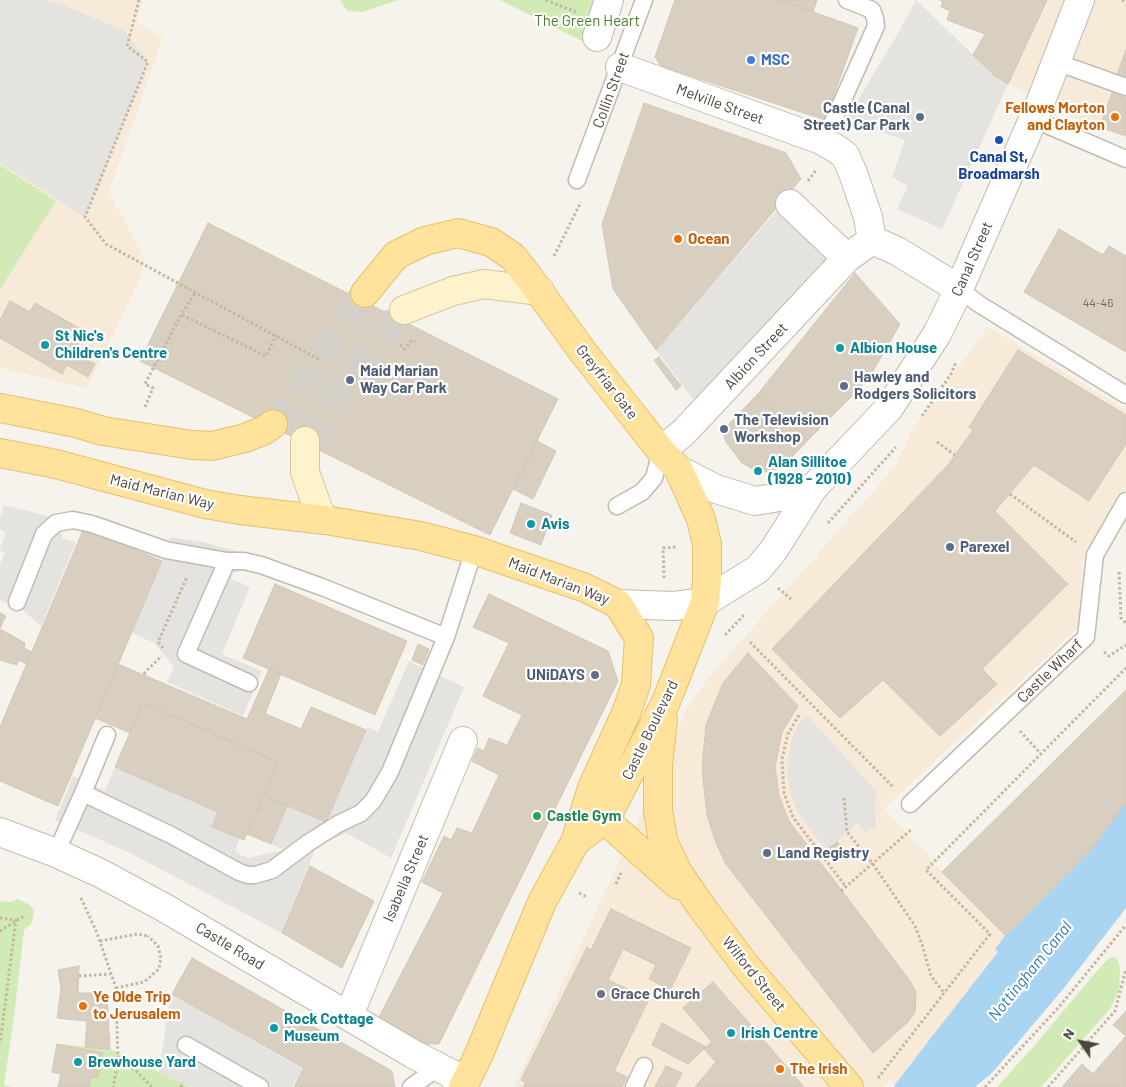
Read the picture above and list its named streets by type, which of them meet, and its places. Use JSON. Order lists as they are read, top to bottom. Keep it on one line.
{"streets":{"main road":["Greyfriar Gate","Maid Marian Way","Castle Boulevard","Wilford Street"],"street":["Melville Street","Canal Street","Albion Street","Isabella Street","Castle Road"],"lane":["Collin Street","Castle Wharf"]},"crossings":[["Collin Street","Melville Street"],["Melville Street","Albion Street"],["Canal Street","Albion Street"],["Canal Street","Greyfriar Gate"],["Canal Street","Maid Marian Way"],["Canal Street","Castle Boulevard"],["Albion Street","Greyfriar Gate"],["Greyfriar Gate","Maid Marian Way"],["Greyfriar Gate","Castle Boulevard"],["Maid Marian Way","Castle Boulevard"],["Castle Boulevard","Castle Road"],["Castle Boulevard","Wilford Street"],["Isabella Street","Castle Road"]],"water":["Nottingham Canal"],"parks":["The Green Heart"],"places":["MSC","Castle (Canal Street) Car Park","Fellows Morton and Clayton","Canal St, Broadmarsh","Ocean","St Nic's Children's Centre","Albion House","Maid Marian Way Car Park","Hawley and Rodgers Solicitors","The Television Workshop","Alan Sillitoe (1928 - 2010)","Avis","Parexel","UNiDAYS","Castle Gym","Land Registry","Grace Church","Ye Olde Trip to Jerusalem","Rock Cottage Museum","Irish Centre","Brewhouse Yard","The Irish"],"house_numbers":["44-46"],"north":"top left"}
